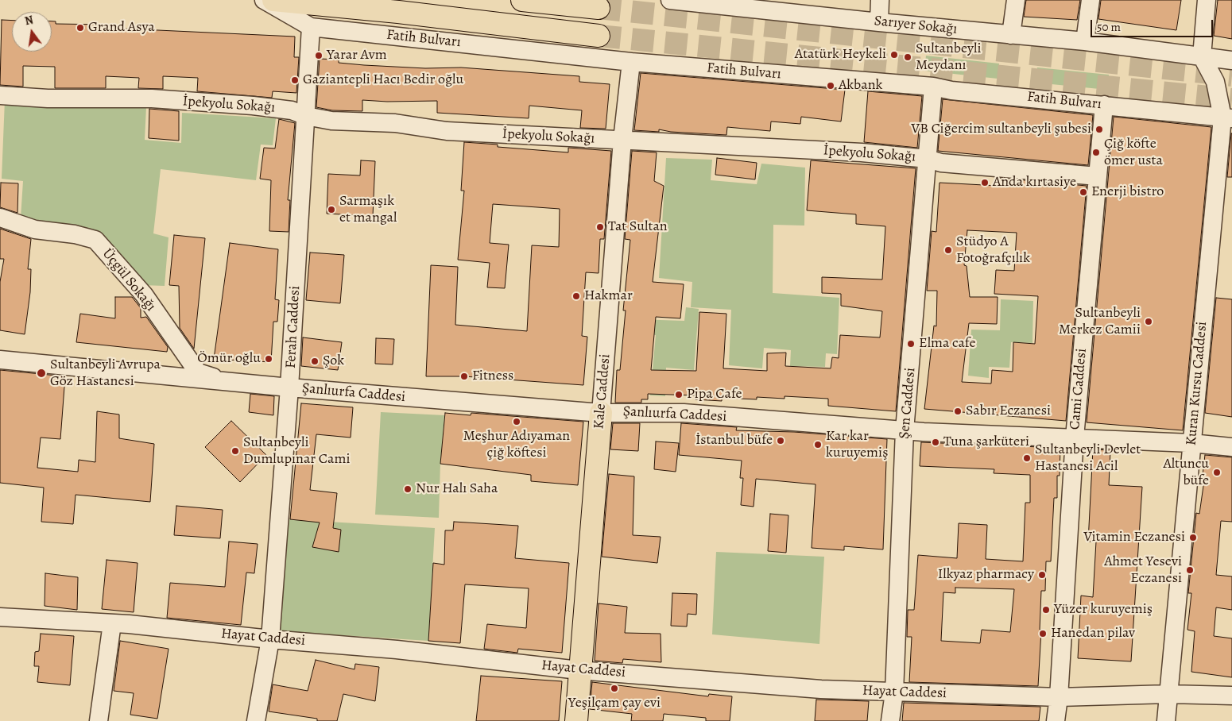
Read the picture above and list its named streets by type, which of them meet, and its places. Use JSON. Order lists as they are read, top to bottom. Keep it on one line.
{"streets":{"main road":["Fatih Bulvarı","Kale Caddesi"],"street":["Sarıyer Sokağı","İpekyolu Sokağı","Üçgül Sokağı","Ferah Caddesi","Kuran Kursu Caddesi","Cami Caddesi","Şanlıurfa Caddesi","Şen Caddesi","Hayat Caddesi"]},"crossings":[["Sarıyer Sokağı","Kuran Kursu Caddesi"],["Fatih Bulvarı","Ferah Caddesi"],["Fatih Bulvarı","Kuran Kursu Caddesi"],["Fatih Bulvarı","Cami Caddesi"],["Fatih Bulvarı","Kale Caddesi"],["Fatih Bulvarı","Şen Caddesi"],["İpekyolu Sokağı","Ferah Caddesi"],["İpekyolu Sokağı","Cami Caddesi"],["İpekyolu Sokağı","Kale Caddesi"],["İpekyolu Sokağı","Şen Caddesi"],["Üçgül Sokağı","Şanlıurfa Caddesi"],["Ferah Caddesi","Şanlıurfa Caddesi"],["Ferah Caddesi","Hayat Caddesi"],["Kuran Kursu Caddesi","Şanlıurfa Caddesi"],["Kuran Kursu Caddesi","Hayat Caddesi"],["Cami Caddesi","Şanlıurfa Caddesi"],["Cami Caddesi","Hayat Caddesi"],["Kale Caddesi","Şanlıurfa Caddesi"],["Kale Caddesi","Hayat Caddesi"],["Şanlıurfa Caddesi","Şen Caddesi"],["Şen Caddesi","Hayat Caddesi"]],"places":["Grand Asya","Atatürk Heykeli","Yarar Avm","Sultanbeyli Meydanı","Gaziantepli Hacı Bedir oğlu","Akbank","VB Ciğercim sultanbeyli şubesi","Çiğ köfte ömer usta","Anda kırtasiye","Enerji bistro","Sarmaşık et mangal","Tat Sultan","Stüdyo A Fotoğrafçılık","Hakmar","Sultanbeyli Merkez Camii","Elma cafe","Ömür oğlu","Şok","Sultanbeyli Avrupa Göz Hastanesi","Fitness","Pipa Cafe","Sabır Eczanesi","Meşhur Adıyaman çiğ köftesi","İstanbul büfe","Tuna şarküteri","Kar kar kuruyemiş","Sultanbeyli Dumlupınar Cami","Sultanbeyli Devlet Hastanesi Acil","Altuncu büfe","Nur Halı Saha","Vitamin Eczanesi","Ahmet Yesevi Eczanesi","Ilkyaz pharmacy","Yüzer kuruyemiş","Hanedan pilav","Yeşilçam çay evi"],"scale_bar":"50 m","north":"top"}
